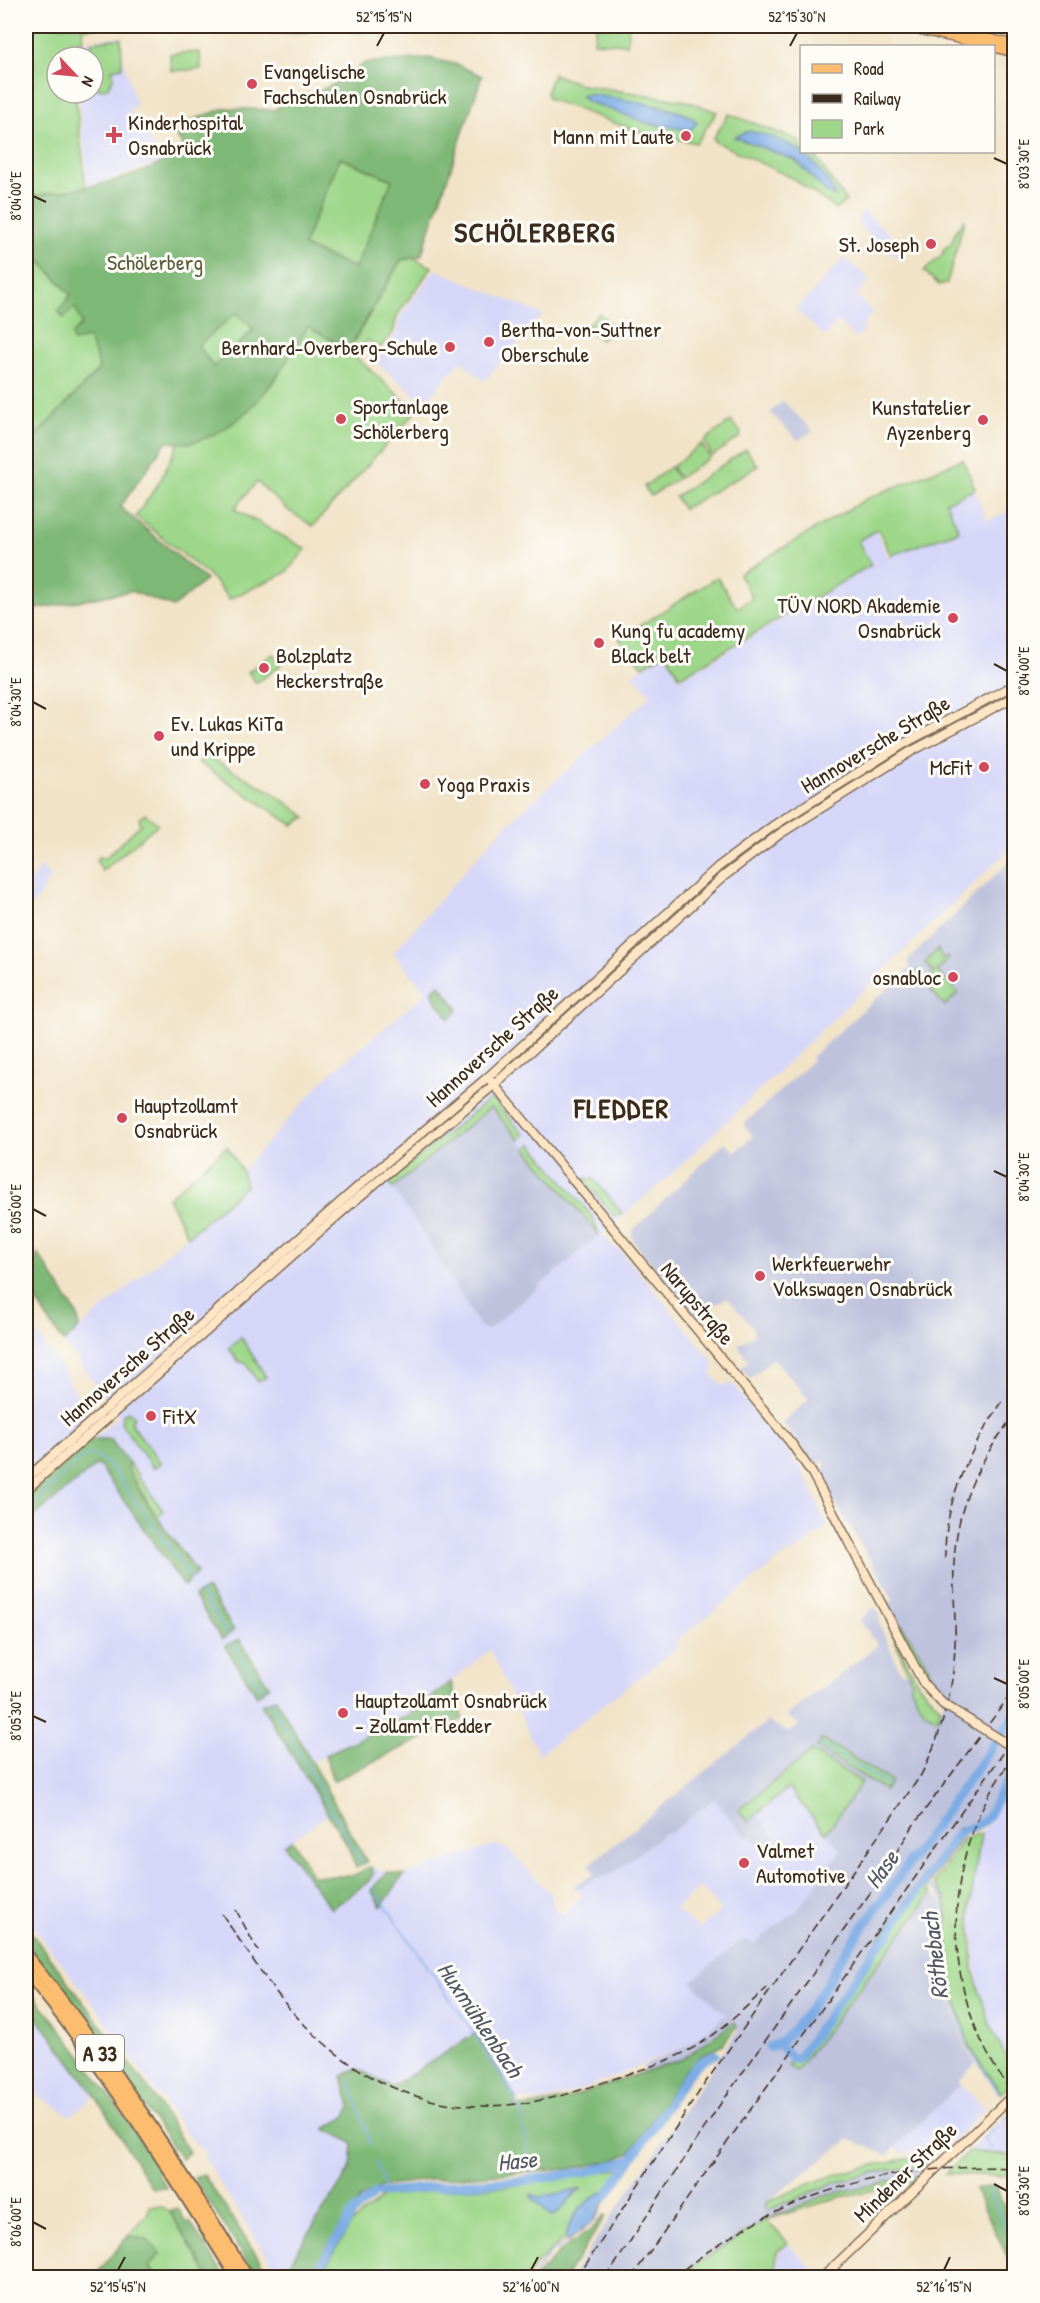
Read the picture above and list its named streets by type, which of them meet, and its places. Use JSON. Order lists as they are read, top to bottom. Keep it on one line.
{"streets":{"highway":["A 33"],"main road":["Hannoversche Straße","Narupstraße","Mindener Straße"]},"crossings":[["Hannoversche Straße","Narupstraße"]],"districts":["SCHÖLERBERG","FLEDDER"],"water":["Hase","Röthebach","Huxmühlenbach"],"parks":["Schölerberg"],"places":{"other":["Evangelische Fachschulen Osnabrück","Mann mit Laute","St. Joseph","Bertha-von-Suttner Oberschule","Bernhard-Overberg-Schule","Sportanlage Schölerberg","Kunstatelier Ayzenberg","TÜV NORD Akademie Osnabrück","Kung fu academy Black belt","Bolzplatz Heckerstraße","Ev. Lukas KiTa und Krippe","McFit","Yoga Praxis","osnabloc","Hauptzollamt Osnabrück","Werkfeuerwehr Volkswagen Osnabrück","FitX","Hauptzollamt Osnabrück - Zollamt Fledder","Valmet Automotive"],"health":["Kinderhospital Osnabrück"]},"legend":["Road","Railway","Park"],"north":"bottom right","coordinates":["52°15'15\"N","52°15'30\"N","8°03'30\"E","8°04'00\"E","8°04'30\"E","8°05'00\"E","8°05'30\"E","8°06'00\"E","52°15'45\"N","52°16'00\"N","52°16'15\"N"]}
